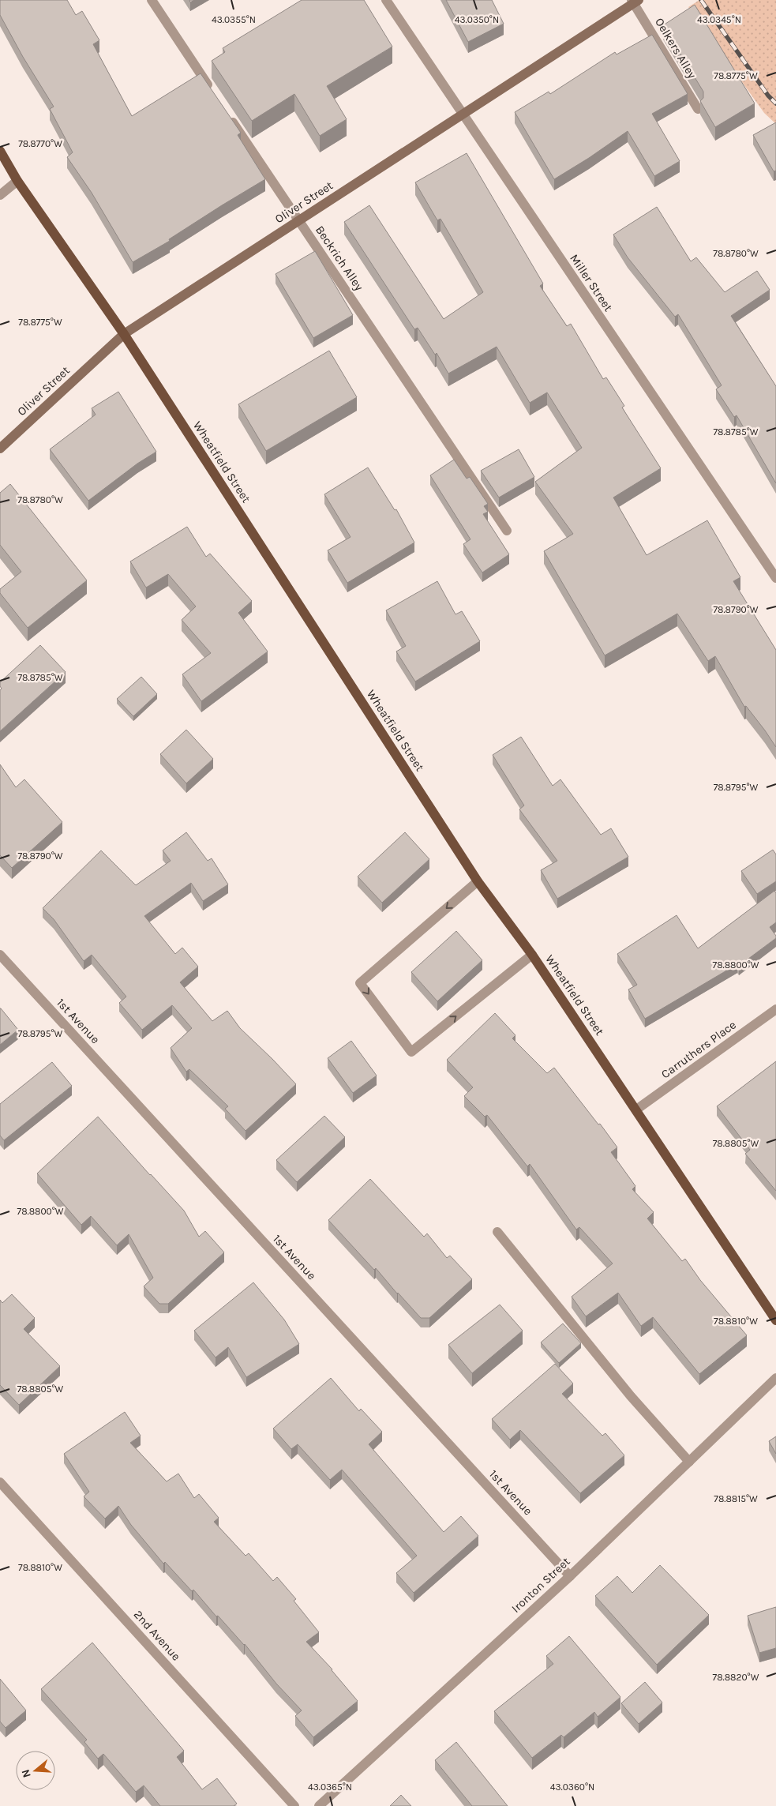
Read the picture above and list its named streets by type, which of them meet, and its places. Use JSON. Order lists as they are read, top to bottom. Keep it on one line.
{"streets":{"main road":["Wheatfield Street"],"street":["Oelkers Alley","Oliver Street","Beckrich Alley","Miller Street","1st Avenue","Carruthers Place","Ironton Street","2nd Avenue"]},"crossings":[["Oelkers Alley","Oliver Street"],["Oliver Street","Beckrich Alley"],["Oliver Street","Miller Street"],["Oliver Street","Wheatfield Street"],["Wheatfield Street","Carruthers Place"],["1st Avenue","Ironton Street"]],"north":"left","coordinates":["43.0355°N","43.0350°N","43.0345°N","78.8775°W","78.8770°W","78.8780°W","78.8785°W","78.8790°W","78.8795°W","78.8800°W","78.8805°W","78.8810°W","78.8815°W","78.8820°W","43.0365°N","43.0360°N"]}
